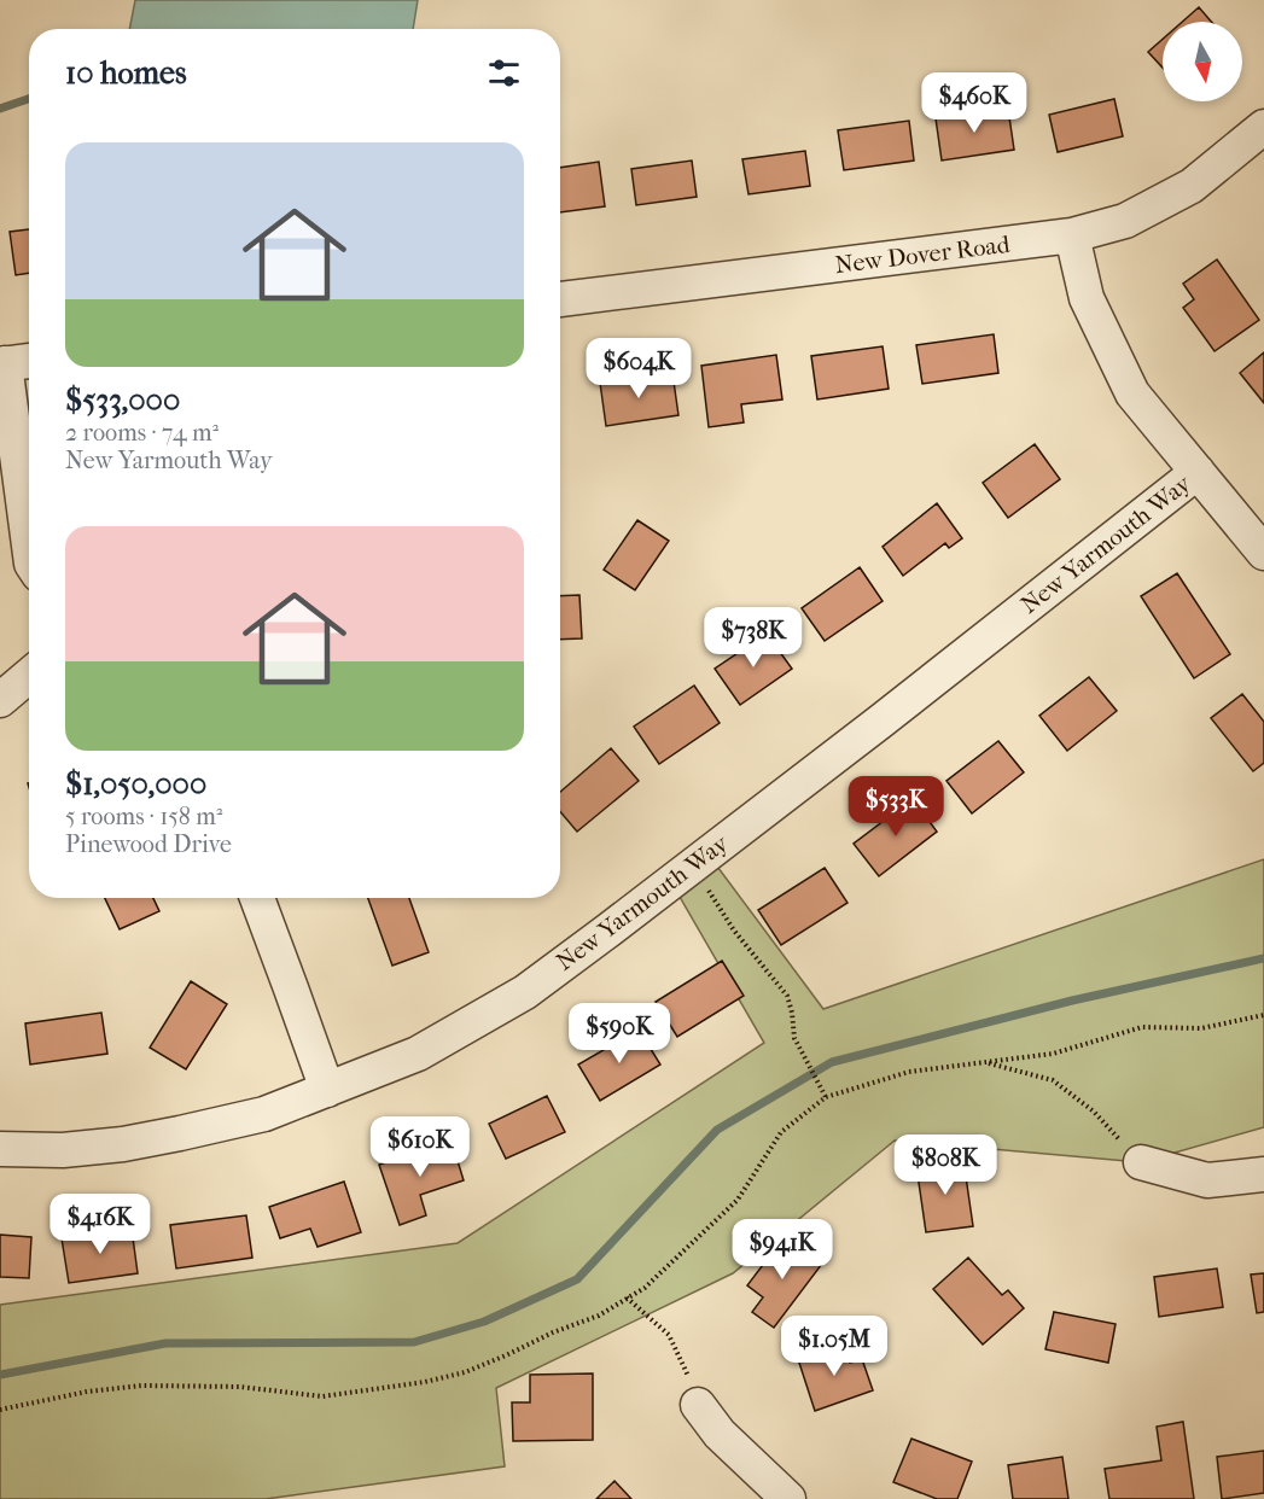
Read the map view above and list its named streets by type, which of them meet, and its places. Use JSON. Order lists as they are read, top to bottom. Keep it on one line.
{"streets":{"street":["New Dover Road","New Yarmouth Way"]},"north":"bottom","page":{"heading":"10 homes","price":["$460K","$604K","$738K","$533K","$590K","$610K","$808K","$416K","$941K","$1.05M"],"list":[{"name":"$533,000","note":"2 rooms · 74 m² · New Yarmouth Way"},{"name":"$1,050,000","note":"5 rooms · 158 m² · Pinewood Drive"}]}}
